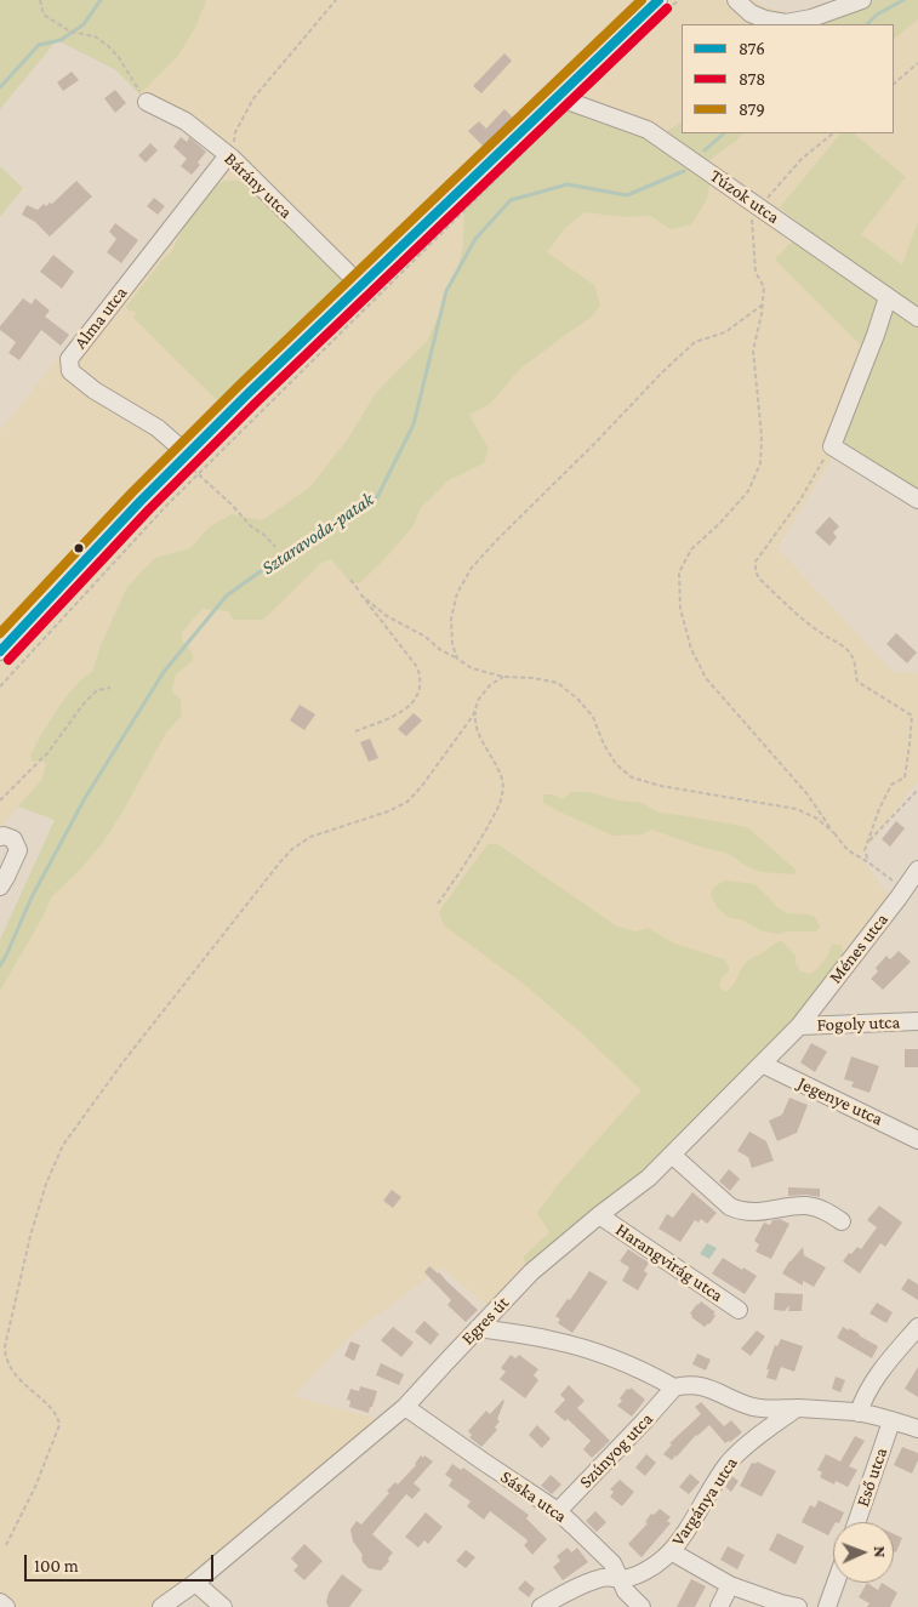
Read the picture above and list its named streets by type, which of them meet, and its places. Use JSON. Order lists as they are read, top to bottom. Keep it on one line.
{"streets":{"street":["Bárány utca","Túzok utca","Alma utca","Ménes utca","Fogoly utca","Jegenye utca","Harangvirág utca","Egres út","Szúnyog utca","Eső utca","Sáska utca","Vargánya utca"]},"crossings":[["Bárány utca","Alma utca"],["Ménes utca","Fogoly utca"],["Ménes utca","Egres út"],["Fogoly utca","Egres út"],["Jegenye utca","Egres út"],["Harangvirág utca","Egres út"],["Egres út","Sáska utca"],["Szúnyog utca","Sáska utca"],["Sáska utca","Vargánya utca"]],"water":["Sztaravoda-patak"],"lines":["transit line 876","transit line 879","transit line 878"],"legend":["876","878","879"],"scale_bar":"100 m","north":"right"}
